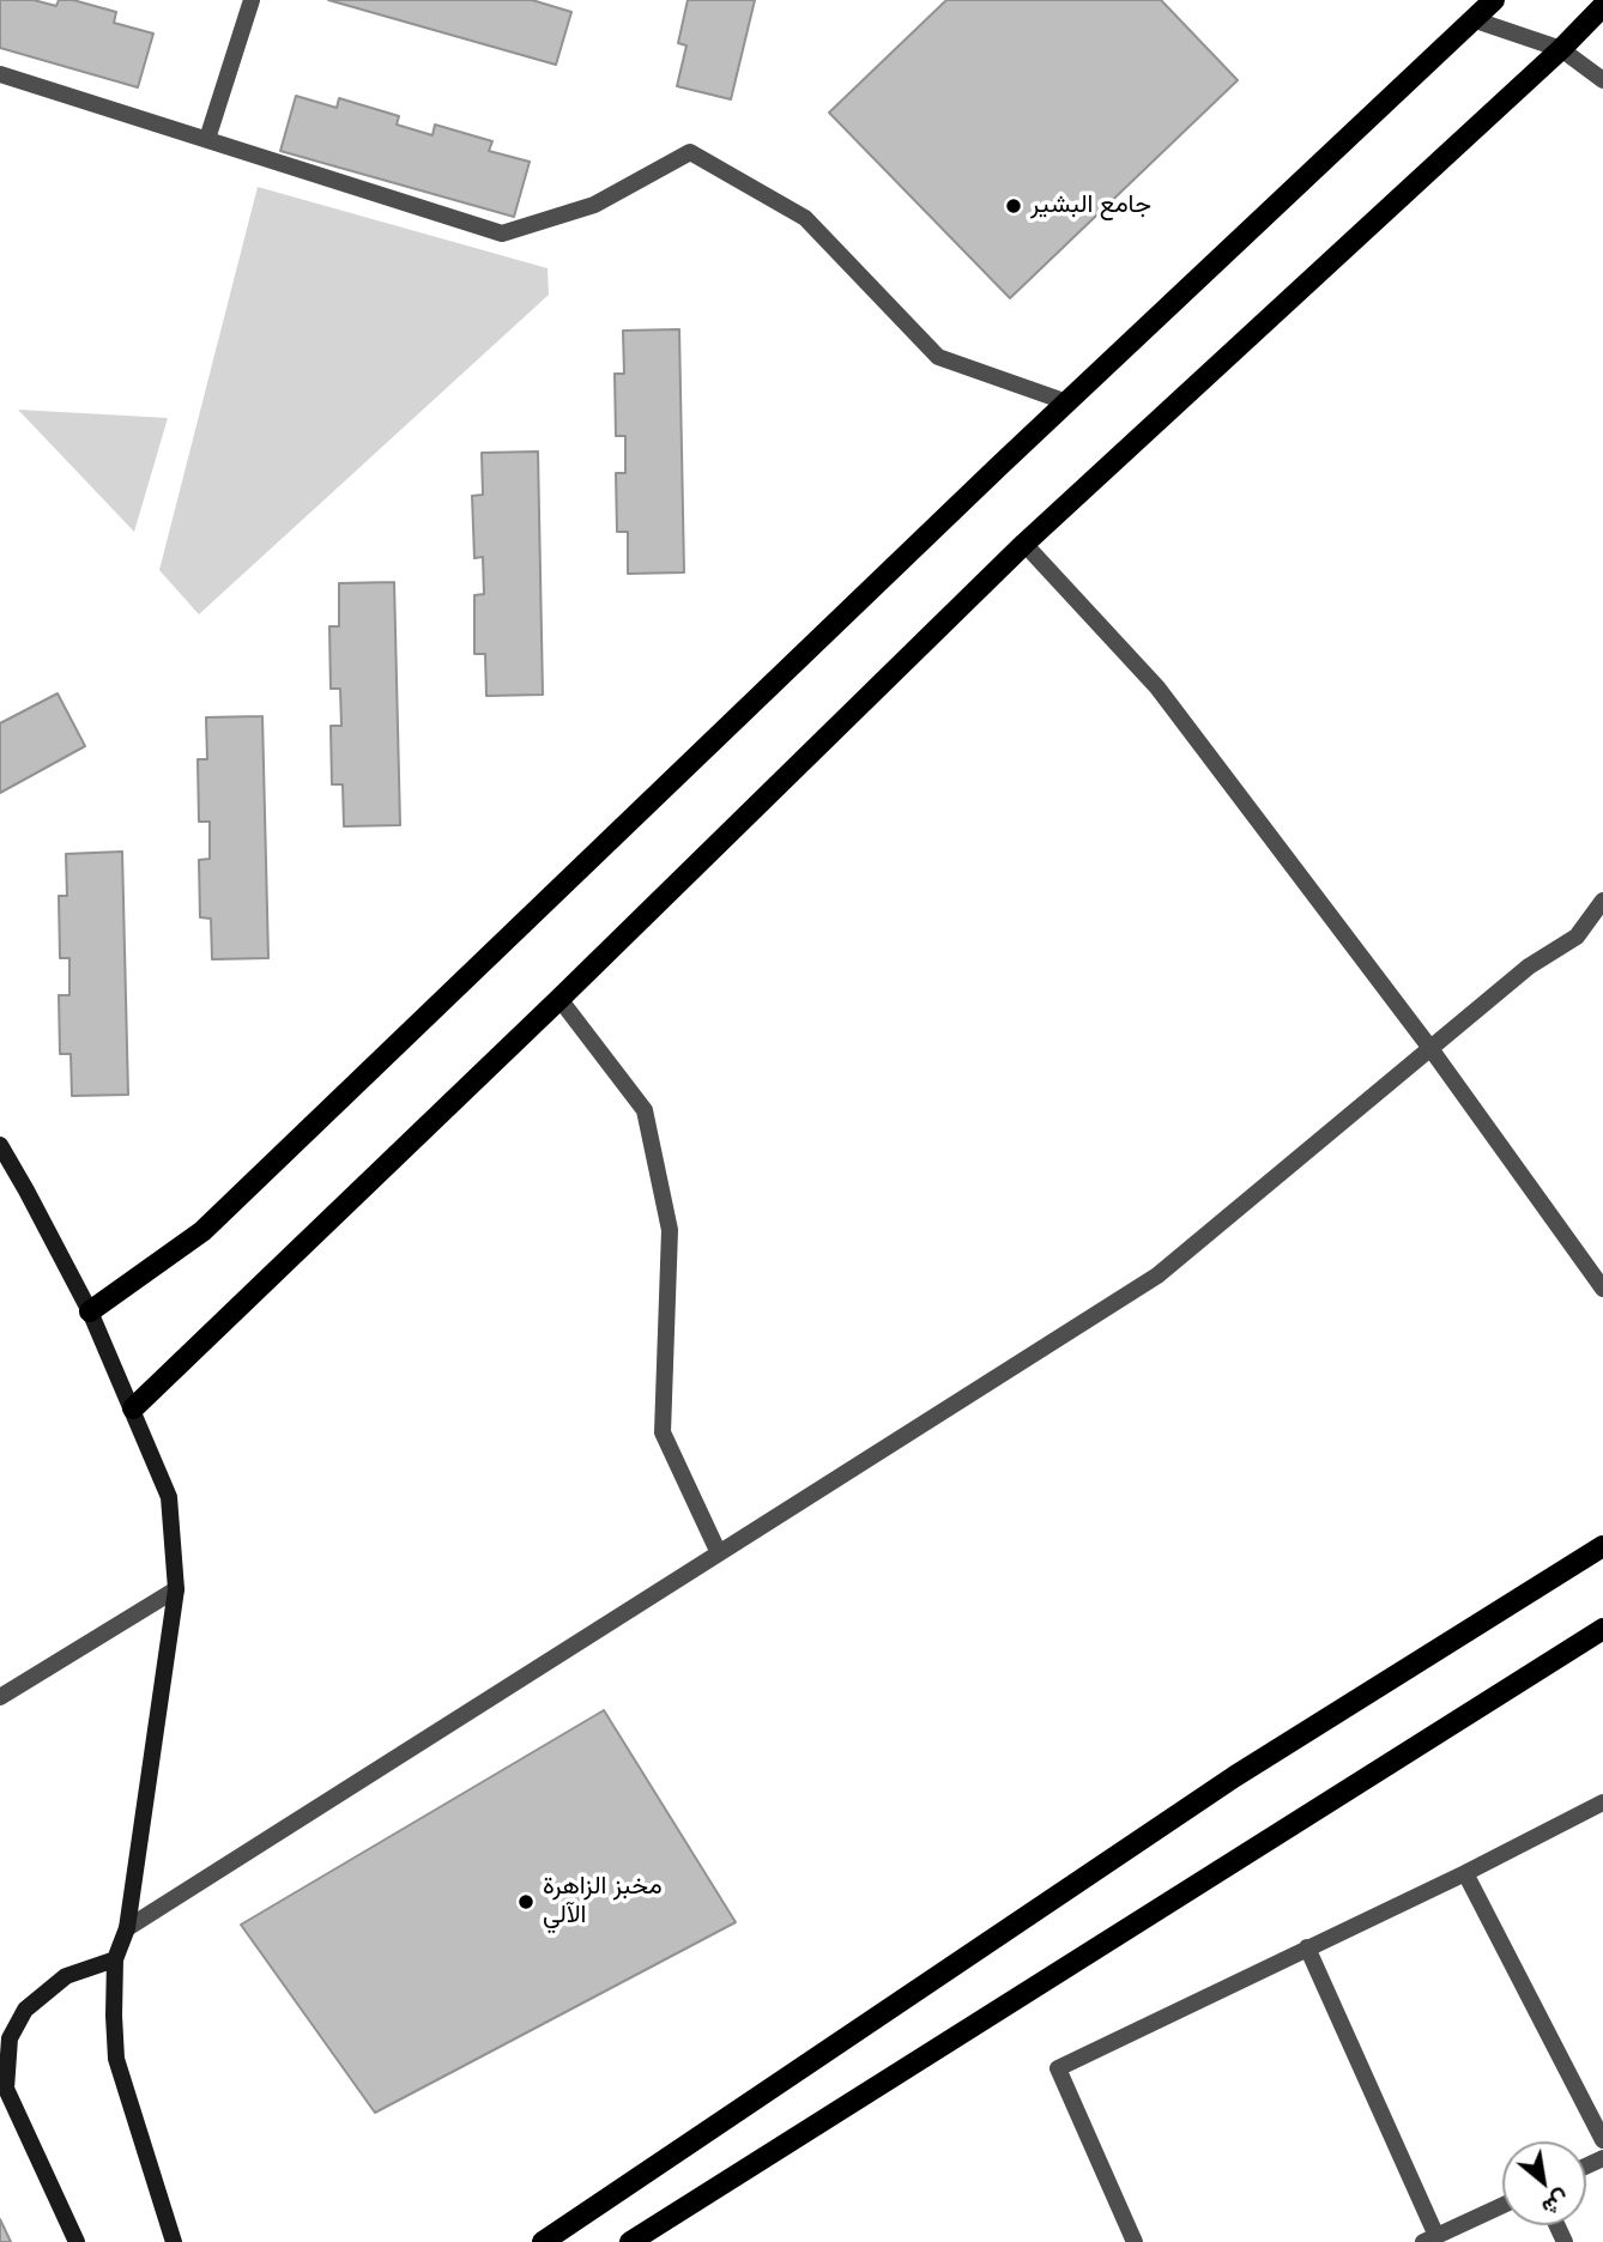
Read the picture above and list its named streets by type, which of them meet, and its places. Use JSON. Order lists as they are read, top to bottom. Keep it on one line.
{"places":["جامع البشير","مخبز الزاهرة الآلي"],"north":"bottom right"}
